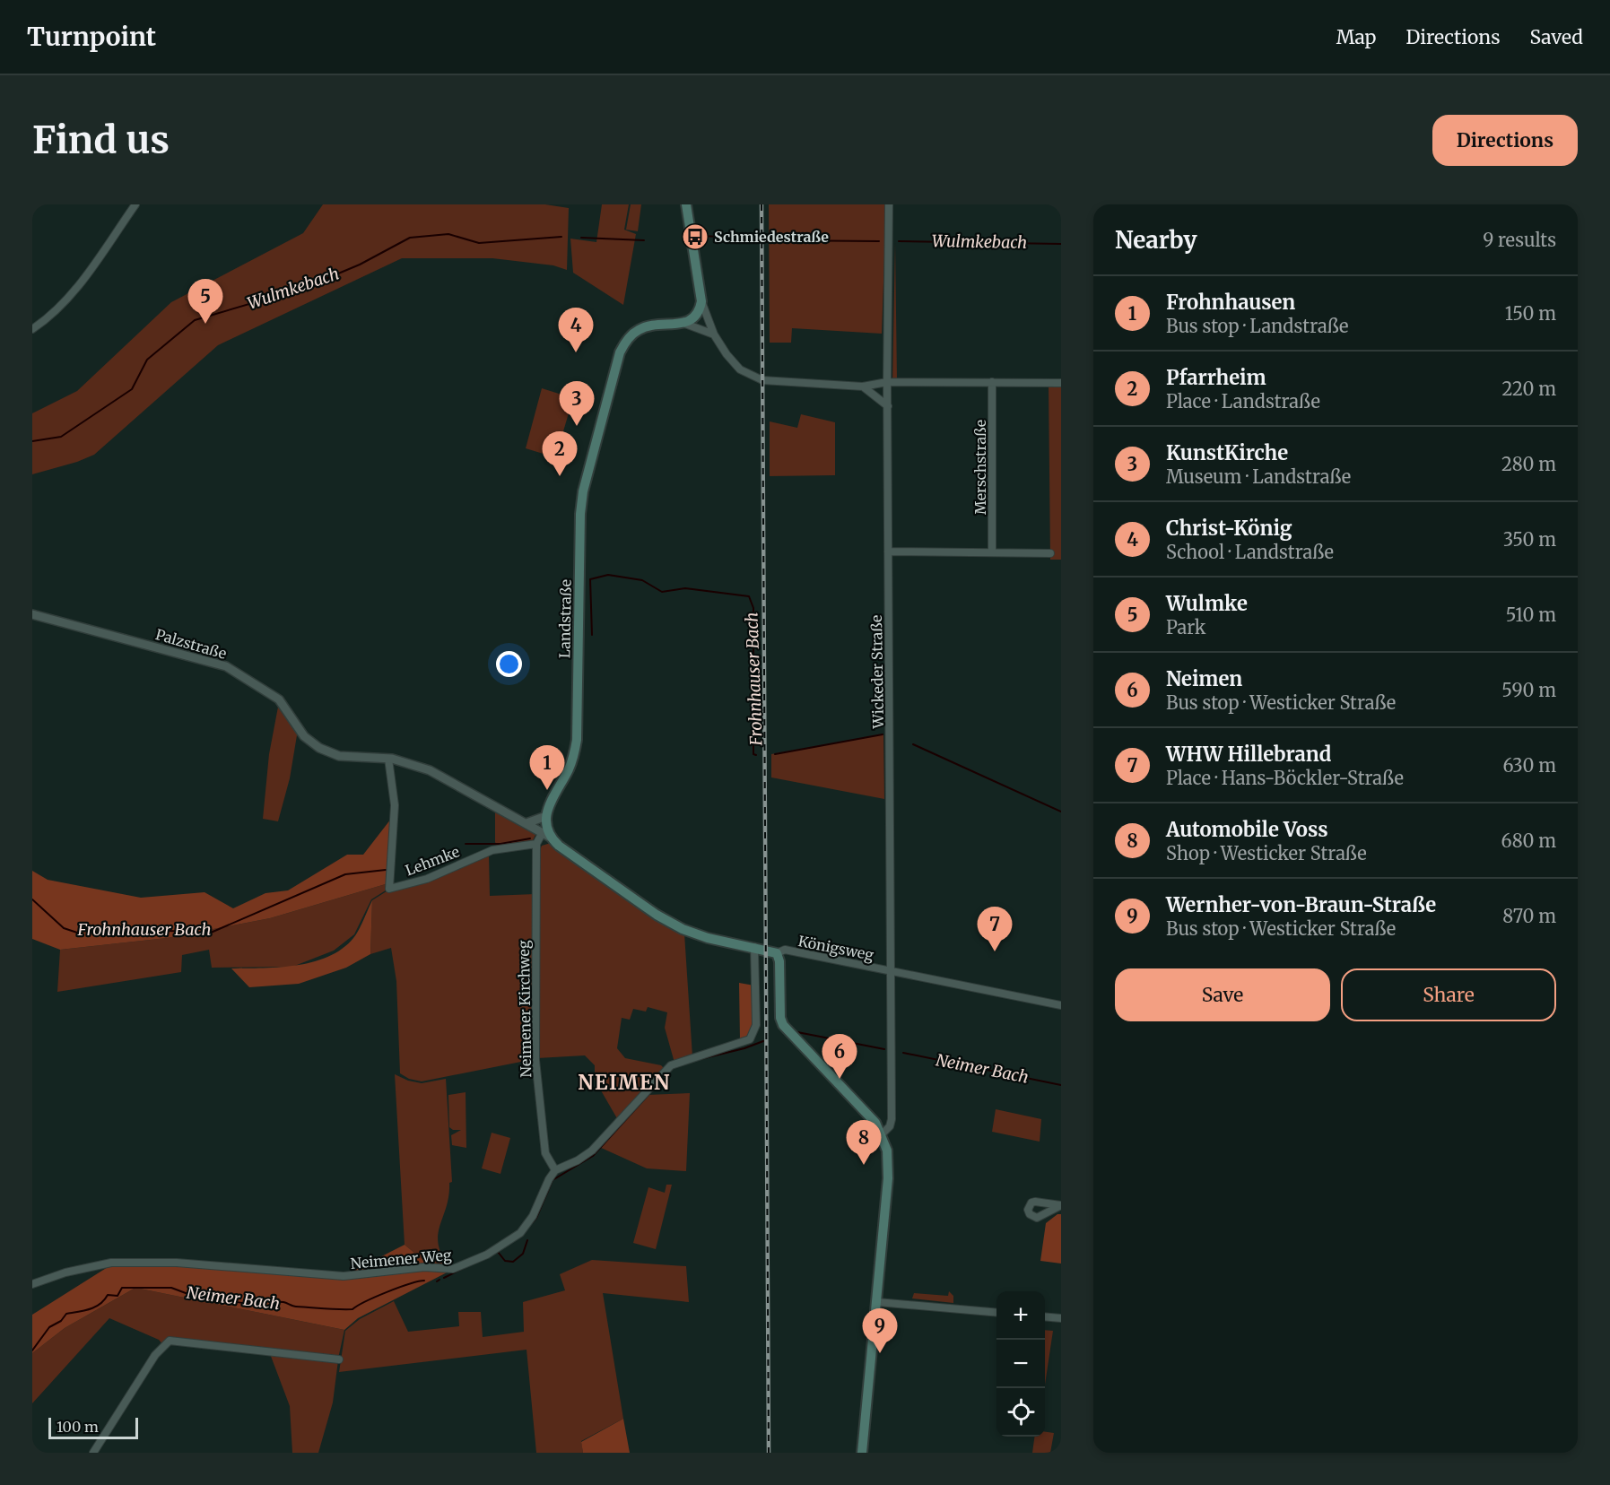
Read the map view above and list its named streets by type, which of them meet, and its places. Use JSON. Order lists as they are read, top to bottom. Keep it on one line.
{"streets":{"main road":["Landstraße"],"street":["Merschstraße","Palzstraße","Wickeder Straße","Lehmke","Königsweg","Neimener Kirchweg","Neimener Weg"]},"crossings":[["Palzstraße","Lehmke"],["Wickeder Straße","Königsweg"],["Lehmke","Neimener Kirchweg"],["Neimener Kirchweg","Neimener Weg"]],"districts":["NEIMEN"],"water":["Wulmkebach","Frohnhauser Bach","Neimer Bach"],"places":{"bus stop":["Schmiedestraße"]},"scale_bar":"100 m","page":{"header":"Turnpoint","nav":["Map","Directions","Saved"],"buttons":["Directions",["Save","Share"]],"title":"Find us","heading":["Nearby","9 results"],"list":[{"mark":"1","name":"Frohnhausen","note":"Bus stop · Landstraße","value":"150 m"},{"mark":"2","name":"Pfarrheim","note":"Place · Landstraße","value":"220 m"},{"mark":"3","name":"KunstKirche","note":"Museum · Landstraße","value":"280 m"},{"mark":"4","name":"Christ-König","note":"School · Landstraße","value":"350 m"},{"mark":"5","name":"Wulmke","note":"Park","value":"510 m"},{"mark":"6","name":"Neimen","note":"Bus stop · Westicker Straße","value":"590 m"},{"mark":"7","name":"WHW Hillebrand","note":"Place · Hans-Böckler-Straße","value":"630 m"},{"mark":"8","name":"Automobile Voss","note":"Shop · Westicker Straße","value":"680 m"},{"mark":"9","name":"Wernher-von-Braun-Straße","note":"Bus stop · Westicker Straße","value":"870 m"}],"pins":["5","4","3","2","1","7","6","8","9"],"map_buttons":["+","−"],"scale":"100 m"}}
